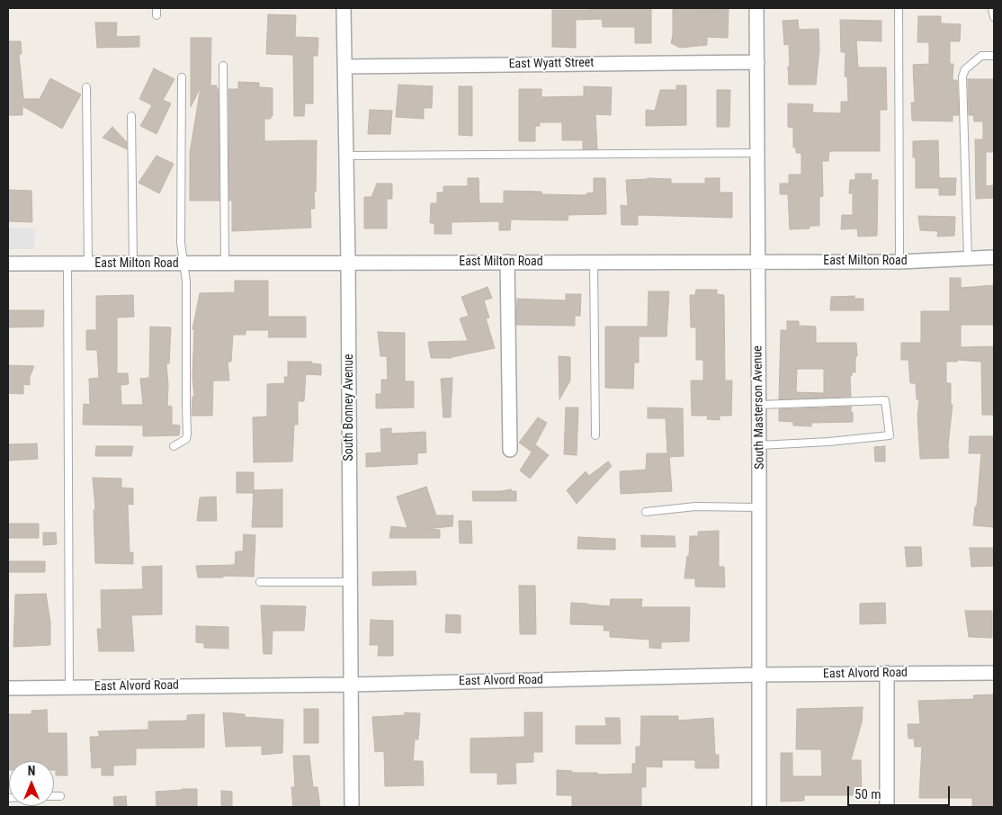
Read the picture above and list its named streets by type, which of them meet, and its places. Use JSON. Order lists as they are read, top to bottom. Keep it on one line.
{"streets":{"street":["East Wyatt Street","East Milton Road","South Bonney Avenue","South Masterson Avenue","East Alvord Road"]},"crossings":[["East Wyatt Street","South Bonney Avenue"],["East Wyatt Street","South Masterson Avenue"],["East Milton Road","South Bonney Avenue"],["East Milton Road","South Masterson Avenue"],["South Bonney Avenue","East Alvord Road"],["South Masterson Avenue","East Alvord Road"]],"scale_bar":"50 m","north":"top"}
